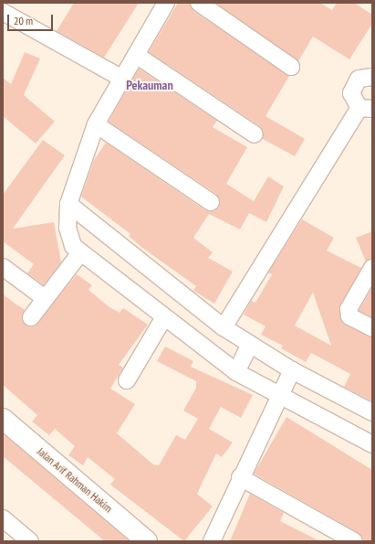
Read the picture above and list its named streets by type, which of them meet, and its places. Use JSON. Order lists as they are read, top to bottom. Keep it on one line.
{"streets":{"main road":["Jalan Arif Rahman Hakim"]},"districts":["Pekauman"],"scale_bar":"20 m"}
